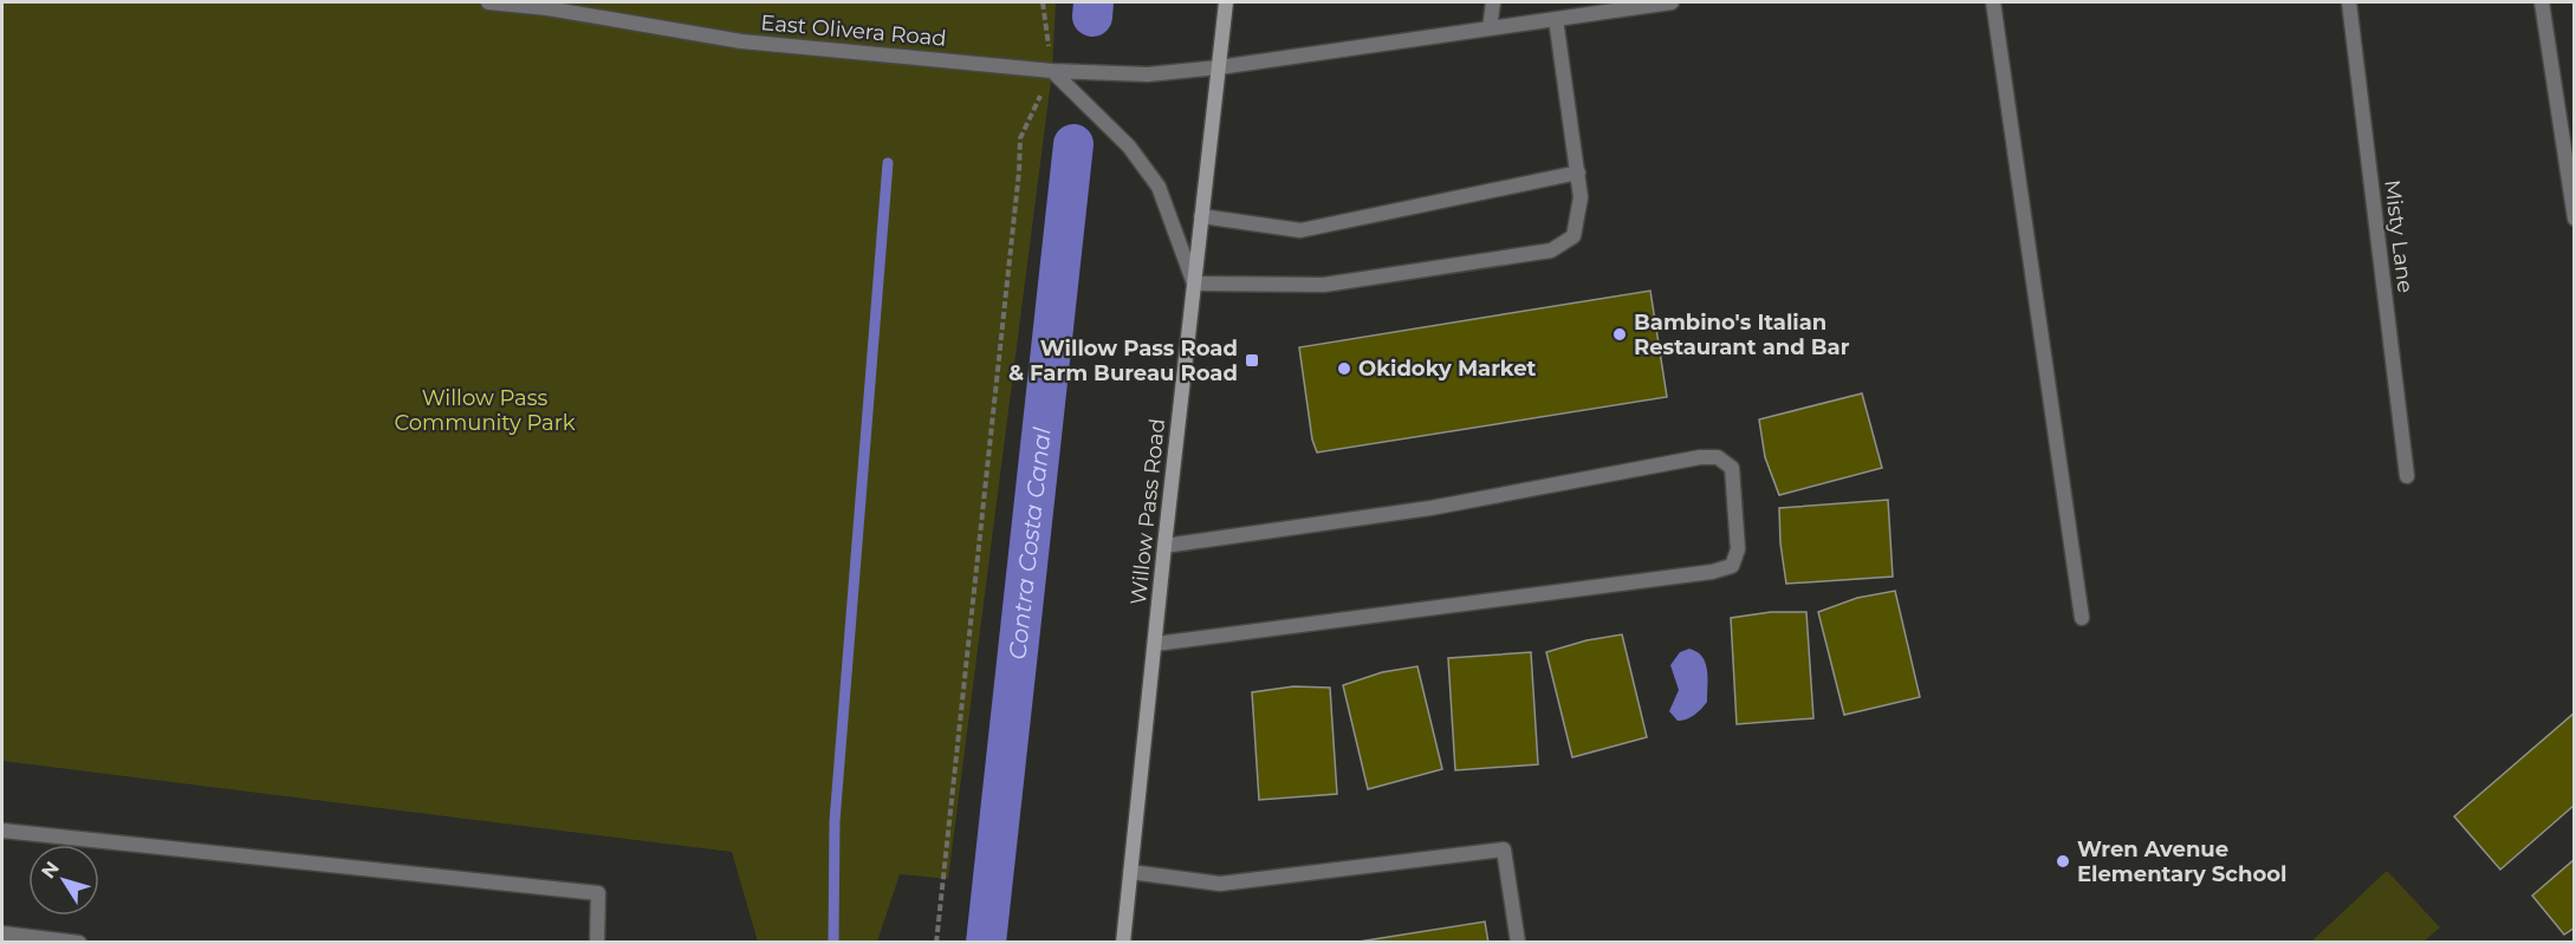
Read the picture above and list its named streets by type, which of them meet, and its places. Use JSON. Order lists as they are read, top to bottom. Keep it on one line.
{"streets":{"main road":["Willow Pass Road"],"street":["East Olivera Road","Misty Lane"]},"crossings":[["East Olivera Road","Willow Pass Road"]],"water":["Contra Costa Canal"],"parks":["Willow Pass Community Park"],"places":{"other":["Bambino's Italian Restaurant and Bar","Okidoky Market","Wren Avenue Elementary School"],"transit":["Willow Pass Road & Farm Bureau Road"]},"north":"top left"}
